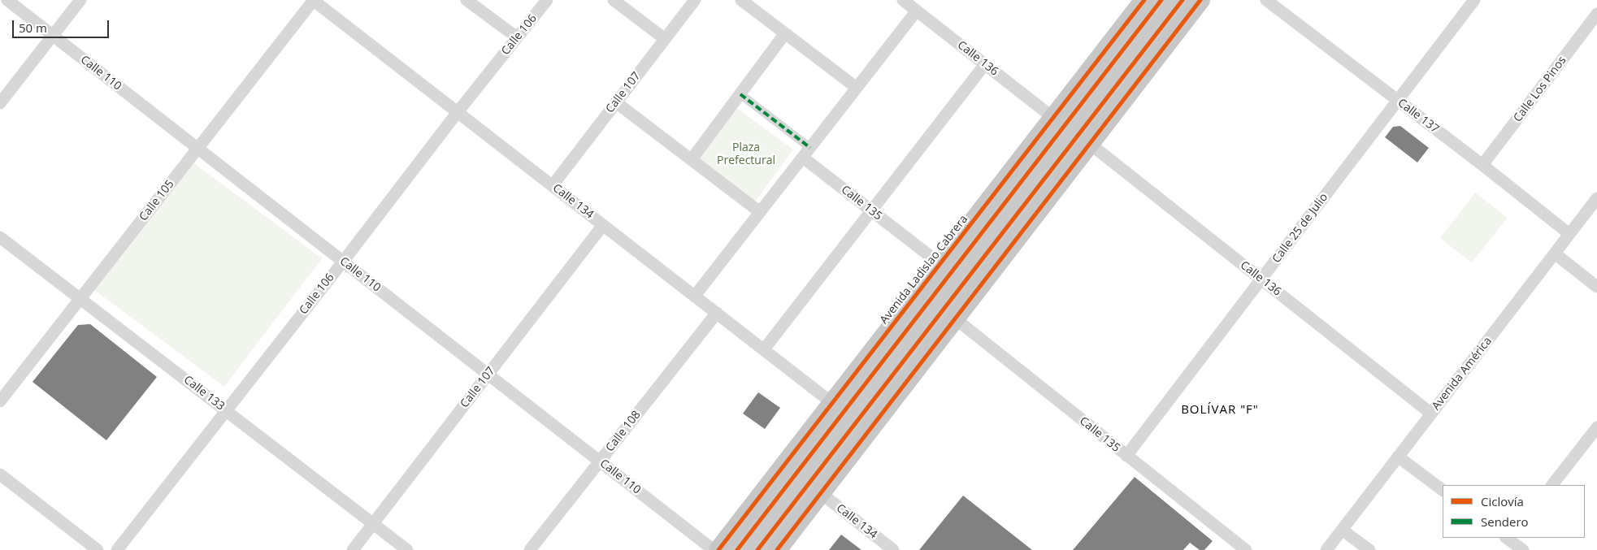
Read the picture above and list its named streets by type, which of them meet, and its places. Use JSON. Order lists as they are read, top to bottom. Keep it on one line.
{"streets":{"highway":["Avenida Ladislao Cabrera"],"street":["Calle 106","Calle 136","Calle 110","Calle Los Pinos","Calle 107","Calle 137","Calle 105","Calle 134","Calle 135","Calle 25 de Julio","Avenida América","Calle 133","Calle 108"]},"crossings":[["Calle 106","Calle 110"],["Calle 106","Calle 134"],["Calle 106","Calle 133"],["Calle 136","Calle 25 de Julio"],["Calle 136","Avenida Ladislao Cabrera"],["Calle 136","Avenida América"],["Calle 110","Calle 107"],["Calle 110","Calle 105"],["Calle 110","Calle 108"],["Calle Los Pinos","Calle 137"],["Calle 107","Calle 134"],["Calle 107","Calle 133"],["Calle 137","Calle 25 de Julio"],["Calle 137","Avenida América"],["Calle 105","Calle 134"],["Calle 105","Calle 133"],["Calle 134","Avenida Ladislao Cabrera"],["Calle 134","Calle 108"],["Calle 135","Calle 25 de Julio"],["Calle 135","Avenida Ladislao Cabrera"]],"districts":["BOLÍVAR \"F\""],"parks":["Plaza Prefectural"],"legend":["Ciclovía","Sendero"],"scale_bar":"50 m"}
